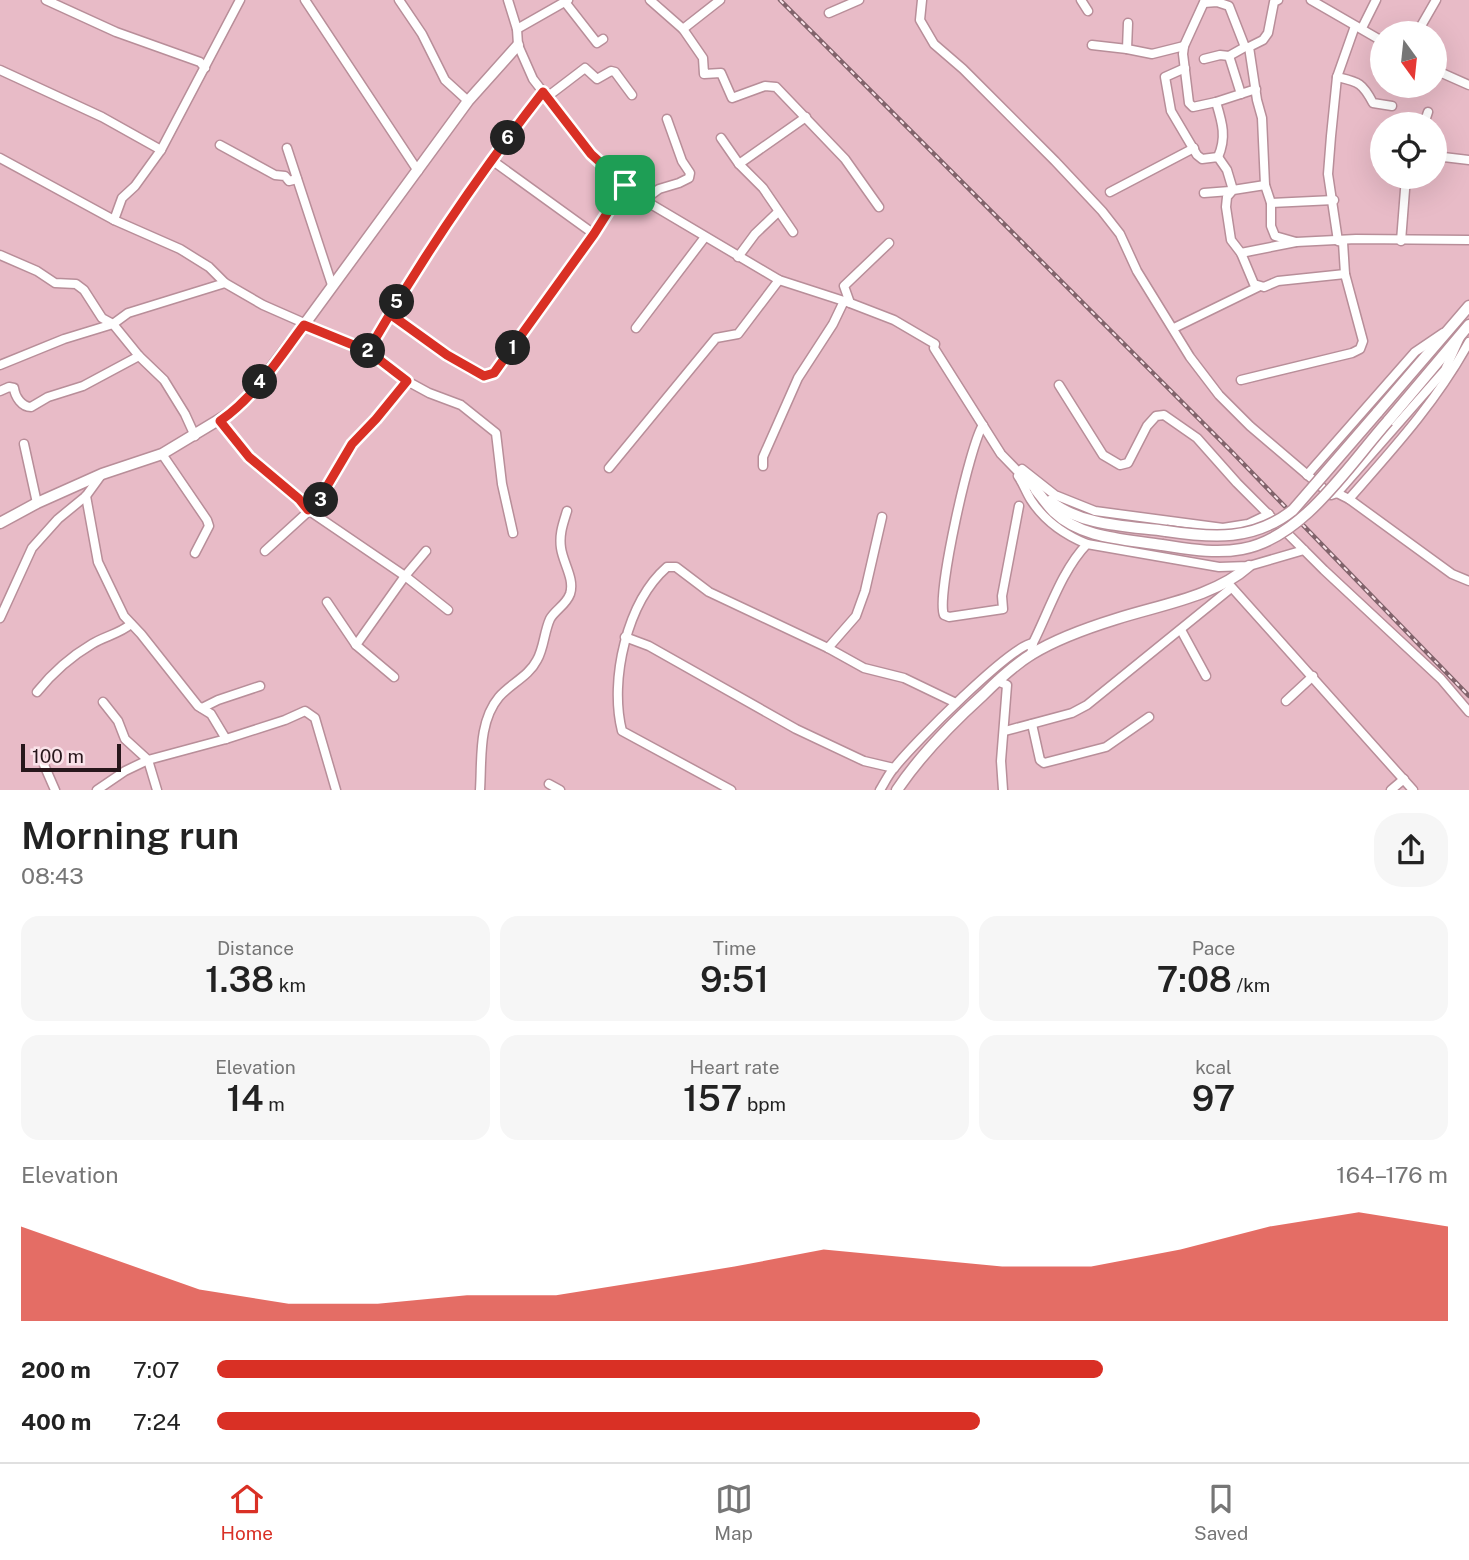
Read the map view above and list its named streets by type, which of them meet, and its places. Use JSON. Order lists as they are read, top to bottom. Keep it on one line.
{"scale_bar":"100 m","north":"bottom","page":{"pins":["6","5","1","2","4","3"],"scale":"100 m","heading":["Morning run","08:43"],"stats":[["Distance","1.38 km"],["Time","9:51"],["Pace","7:08 /km"],["Elevation","14 m"],["Heart rate","157 bpm"],["kcal","97"]],"chart":["Elevation","164–176 m"],"list":[{"name":"200 m","note":"7:07"},{"name":"400 m","note":"7:24"}],"tabs":["Home","Map","Saved"]}}
